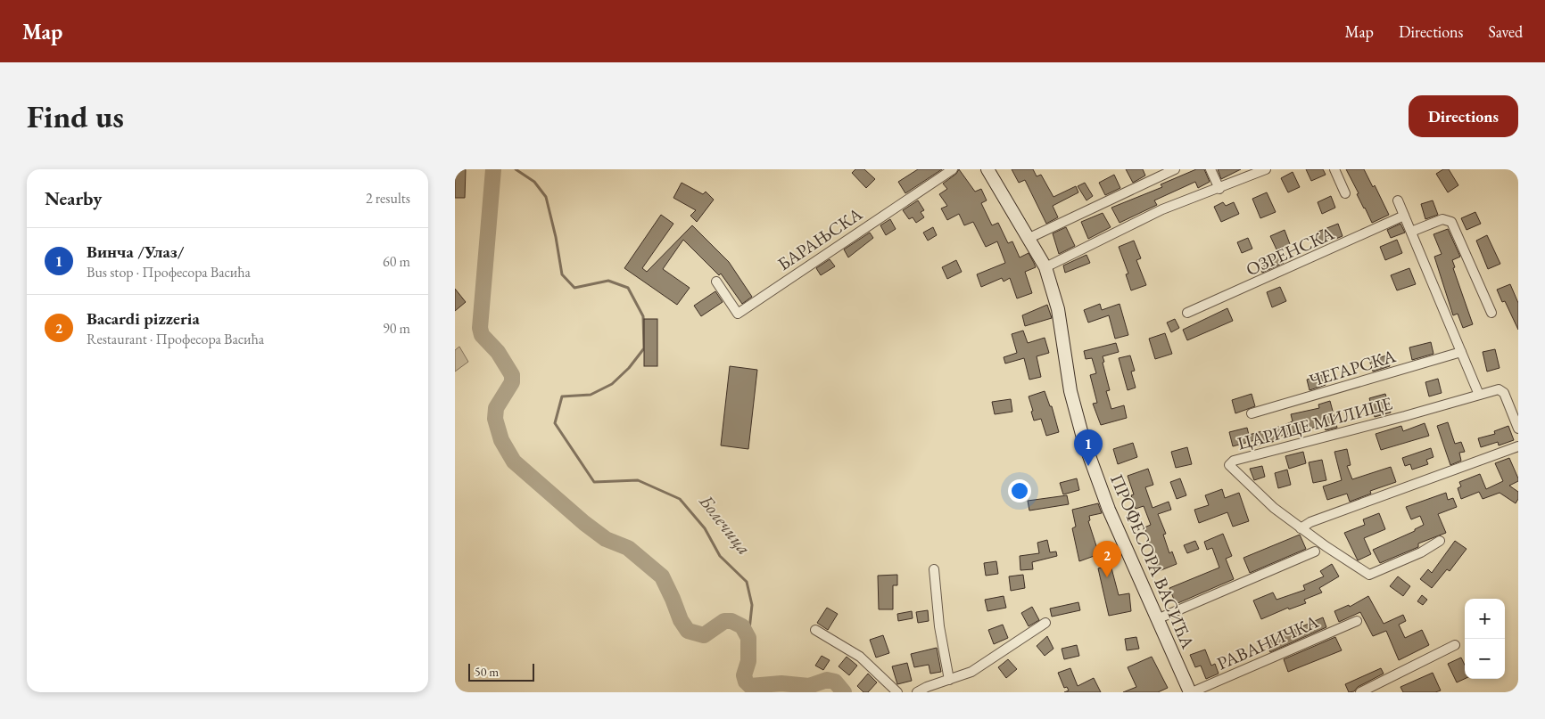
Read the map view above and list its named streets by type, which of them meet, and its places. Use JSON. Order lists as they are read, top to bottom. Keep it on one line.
{"streets":{"street":["БАРАЊСКА","ОЗРЕНСКА","ЧЕГАРСКА","ЦАРИЦЕ МИЛИЦЕ","ПРОФЕСОРА ВАСИЋА","РАВАНИЧКА"]},"crossings":[["ПРОФЕСОРА ВАСИЋА","РАВАНИЧКА"]],"water":["Болечица"],"scale_bar":"50 m","page":{"header":"Map","nav":["Map","Directions","Saved"],"buttons":"Directions","title":"Find us","heading":["Nearby","2 results"],"list":[{"mark":"1","name":"Винча /Улаз/","note":"Bus stop · Професора Васића","value":"60 m"},{"mark":"2","name":"Bacardi pizzeria","note":"Restaurant · Професора Васића","value":"90 m"}],"pins":["1","2"],"map_buttons":["+","−"],"scale":"50 m"}}
